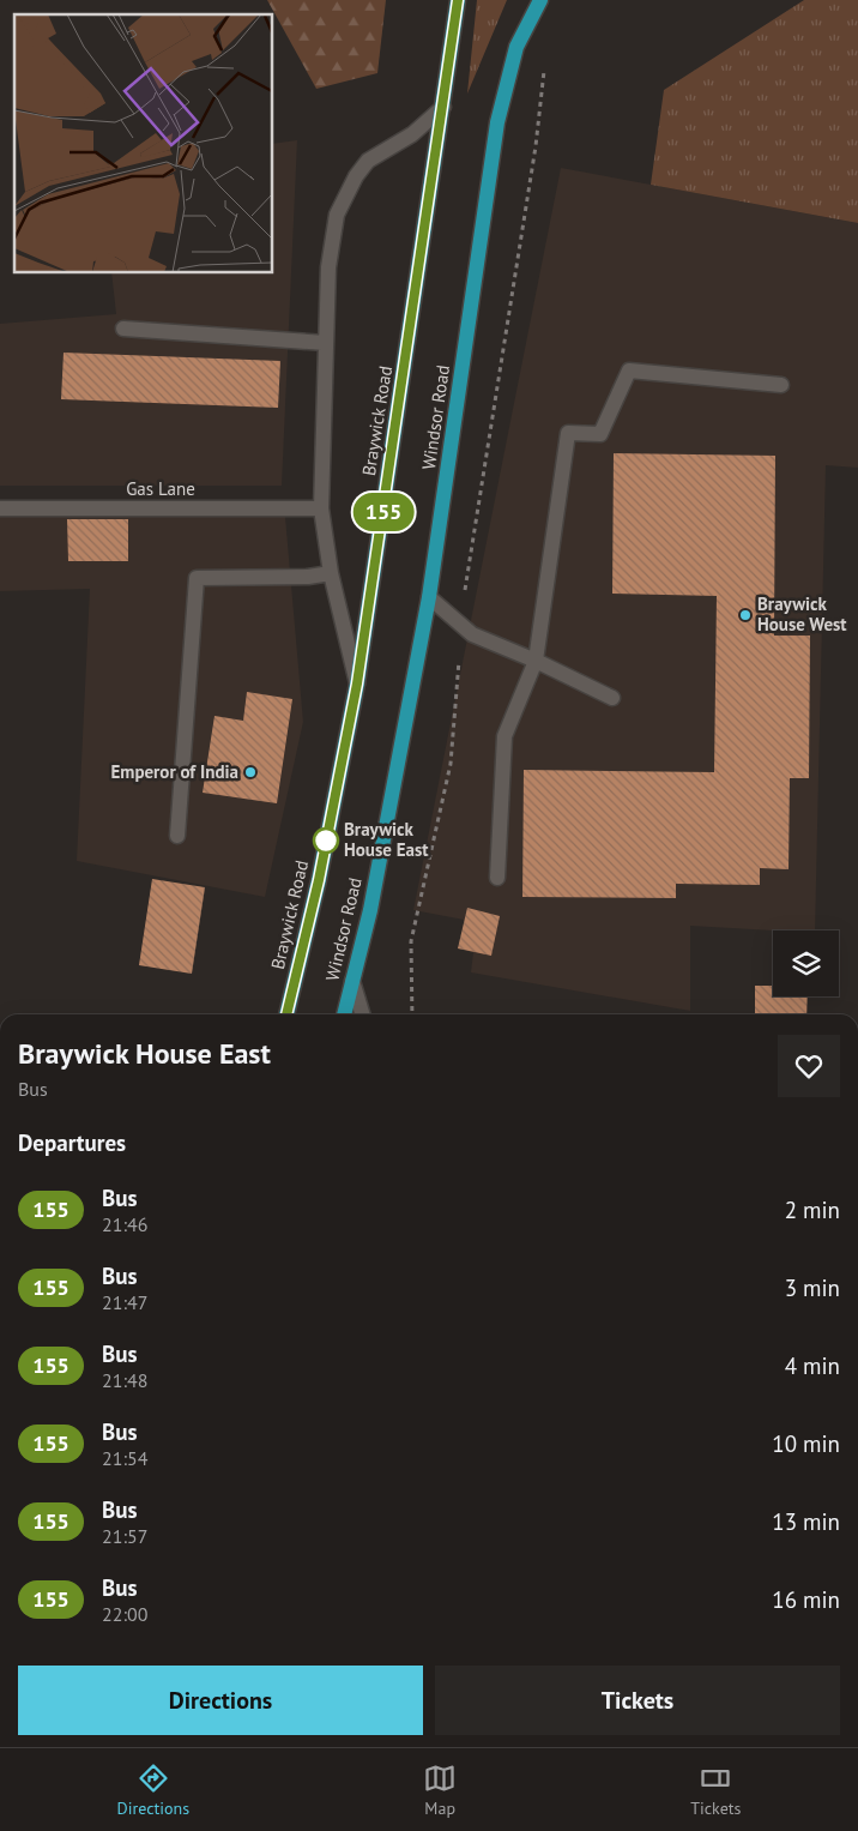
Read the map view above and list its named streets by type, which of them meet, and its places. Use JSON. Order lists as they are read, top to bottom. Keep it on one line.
{"streets":{"main road":["Windsor Road","Braywick Road"],"street":["Gas Lane"]},"places":["Braywick House West","Emperor of India","Braywick House East"],"lines":["bus line 155"],"page":{"on_map":"155","heading":[["Braywick House East","Bus"],"Departures"],"list":[{"mark":"155","name":"Bus","note":"21:46","value":"2 min"},{"mark":"155","name":"Bus","note":"21:47","value":"3 min"},{"mark":"155","name":"Bus","note":"21:48","value":"4 min"},{"mark":"155","name":"Bus","note":"21:54","value":"10 min"},{"mark":"155","name":"Bus","note":"21:57","value":"13 min"},{"mark":"155","name":"Bus","note":"22:00","value":"16 min"}],"buttons":["Directions","Tickets"],"tabs":["Directions","Map","Tickets"]}}
